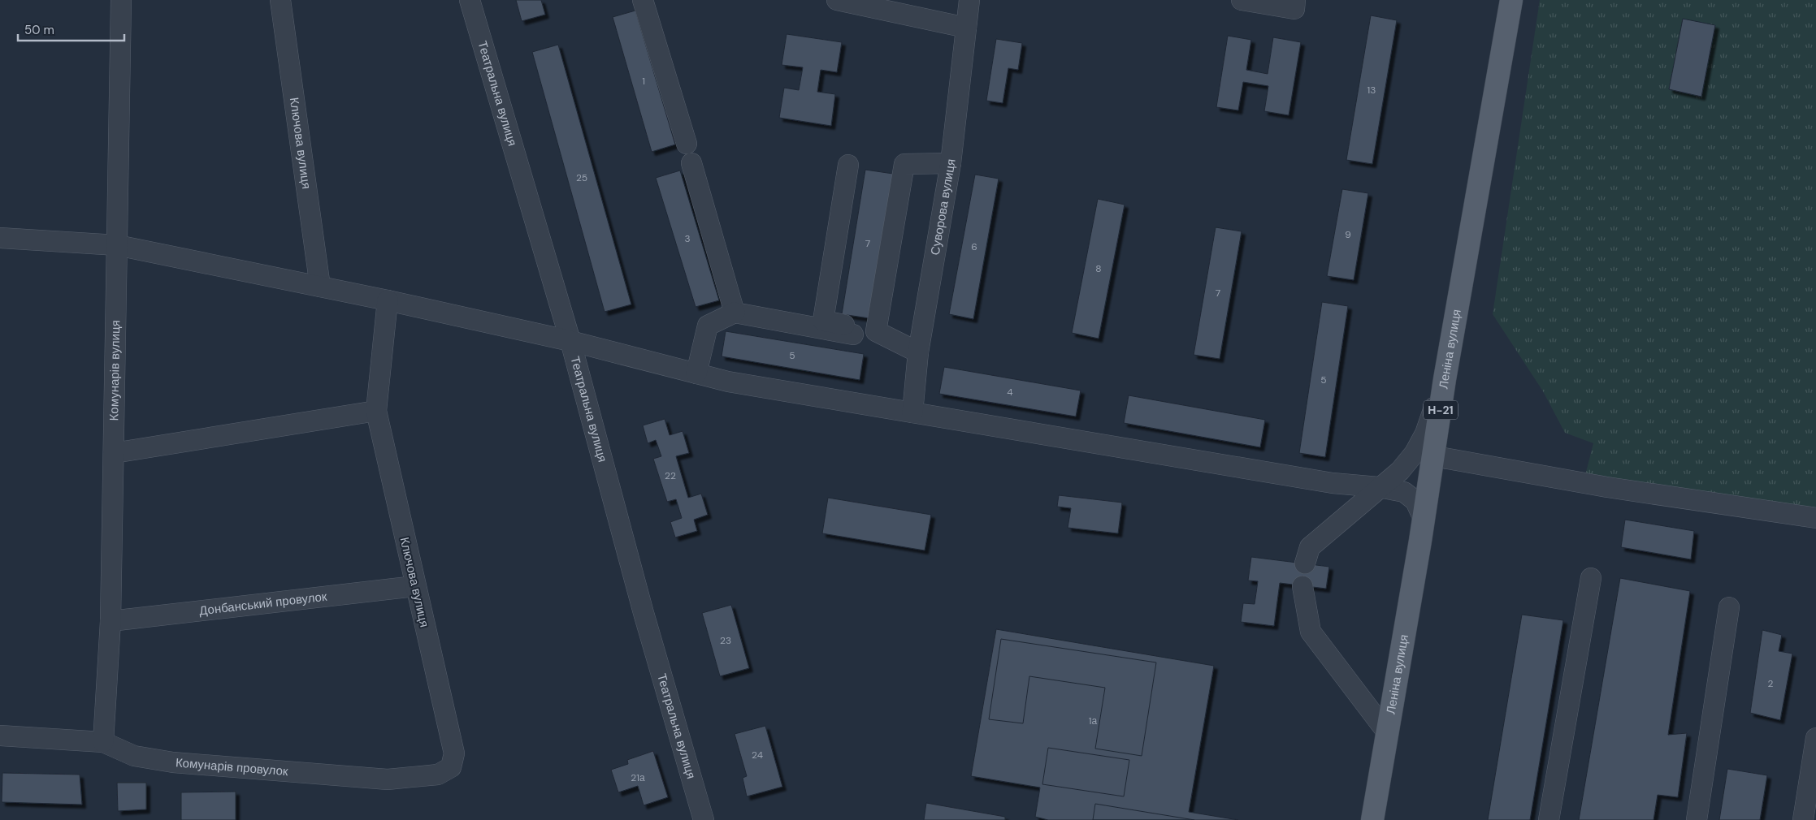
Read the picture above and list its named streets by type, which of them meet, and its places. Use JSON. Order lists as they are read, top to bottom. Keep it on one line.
{"streets":{"main road":["Леніна вулиця","Н-21"],"street":["Театральна вулиця","Ключова вулиця","Суворова вулиця","Комунарів вулиця","Донбанський провулок","Комунарів провулок"]},"crossings":[["Ключова вулиця","Донбанський провулок"],["Ключова вулиця","Комунарів провулок"],["Комунарів вулиця","Донбанський провулок"],["Комунарів вулиця","Комунарів провулок"]],"house_numbers":["1","13","25","9","3","7","6","8","7","5","5","4","22","23","2","1а","24","21а"],"scale_bar":"50 m"}
